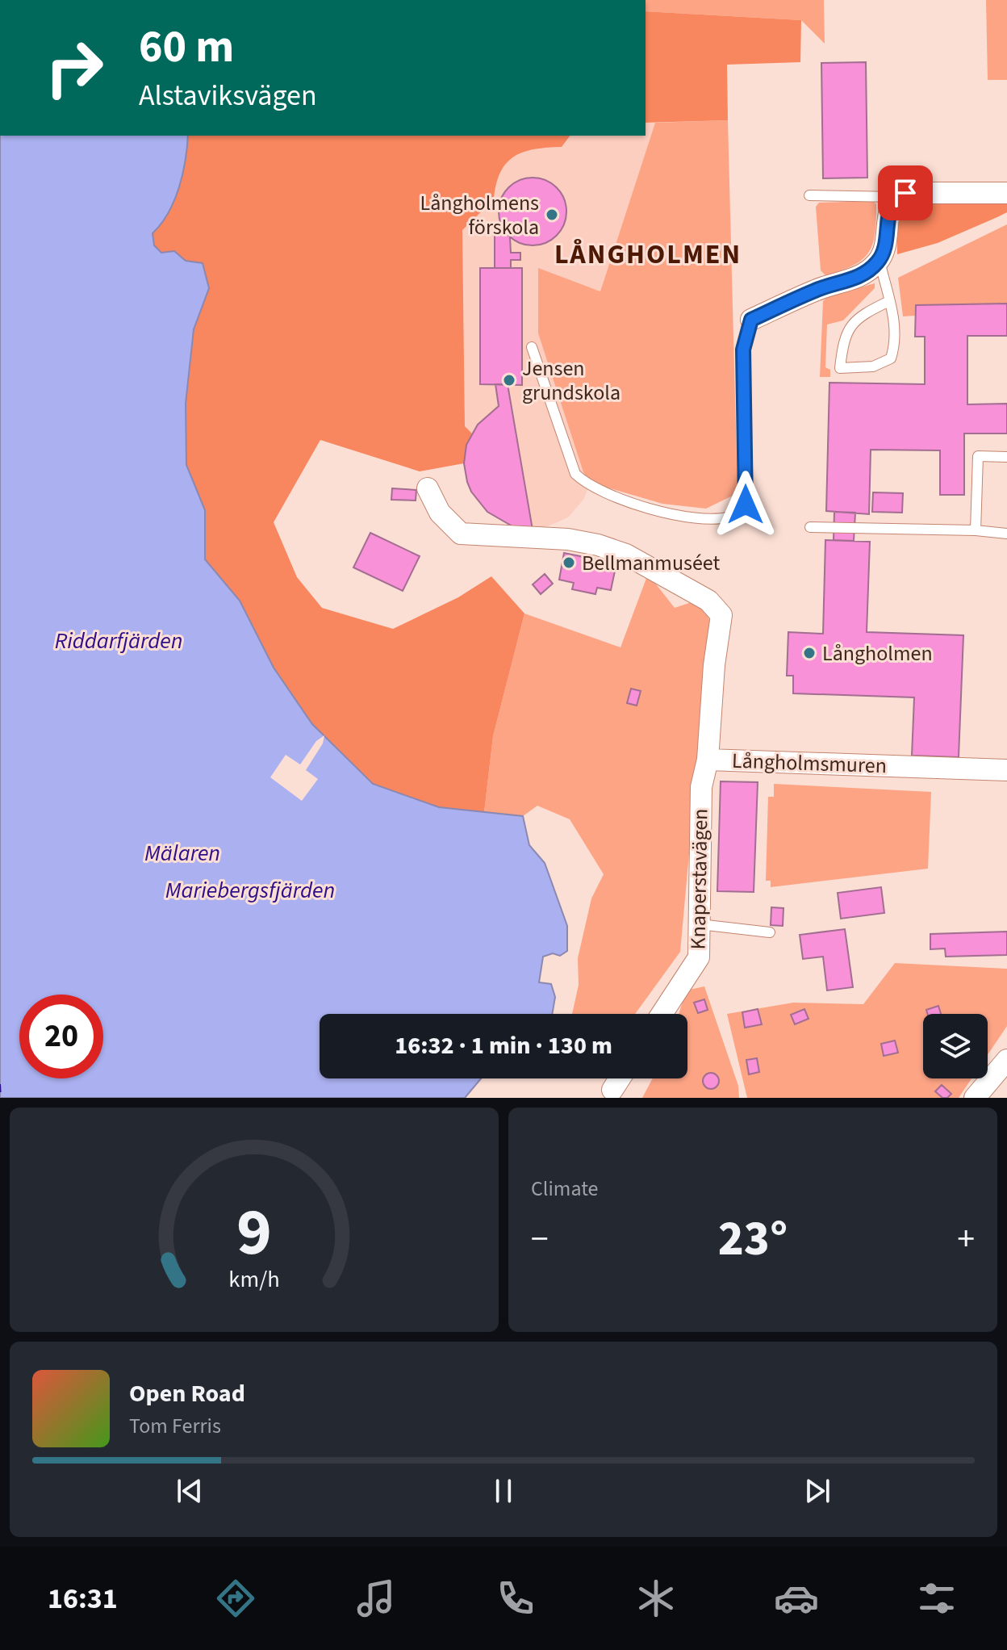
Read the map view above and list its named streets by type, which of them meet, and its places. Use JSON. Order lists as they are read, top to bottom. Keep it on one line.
{"streets":{"street":["Långholmsmuren","Knaperstavägen"]},"crossings":[["Långholmsmuren","Knaperstavägen"]],"districts":["LÅNGHOLMEN"],"water":["Riddarfjärden","Mälaren","Mariebergsfjärden"],"places":["Långholmens förskola","Jensen grundskola","Bellmanmuséet","Långholmen"],"page":{"turn":["60 m","Alstaviksvägen"],"limit":"20","trip":"16:32 · 1 min · 130 m","tile":"Climate","heat":["−","23°","+"],"song":["Open Road","Tom Ferris"],"tabs":"16:31","gauge":["9","km/h"]}}
